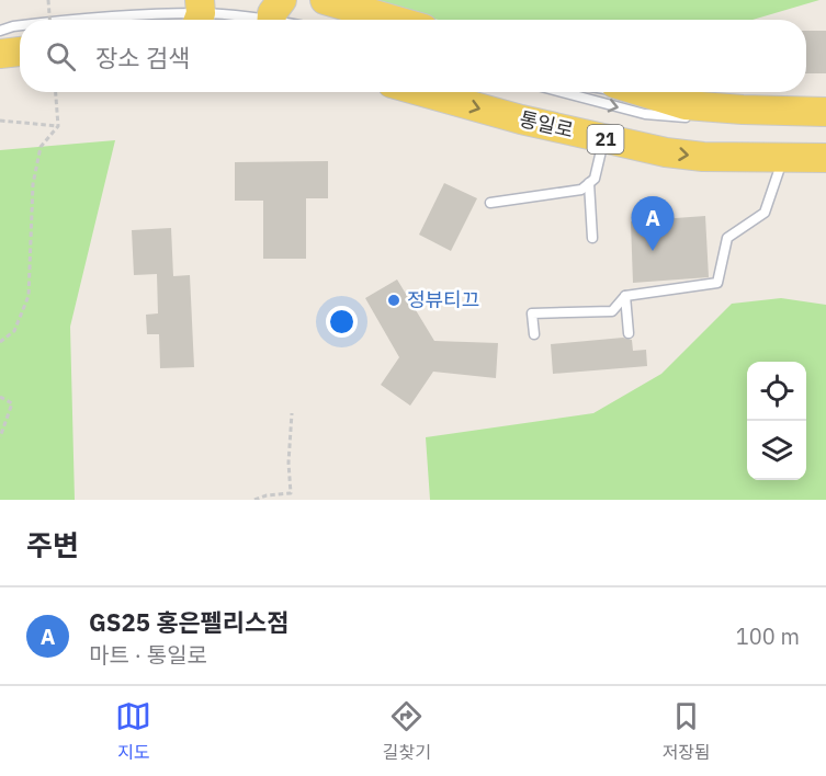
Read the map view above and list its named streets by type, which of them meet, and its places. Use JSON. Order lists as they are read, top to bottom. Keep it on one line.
{"streets":{"main road":["통일로","21"]},"places":["정뷰티끄"],"page":{"search":"장소 검색","pins":"A","heading":"주변","list":[{"mark":"A","name":"GS25 홍은펠리스점","note":"마트 · 통일로","value":"100 m"}],"nav":["지도","길찾기","저장됨"]}}
